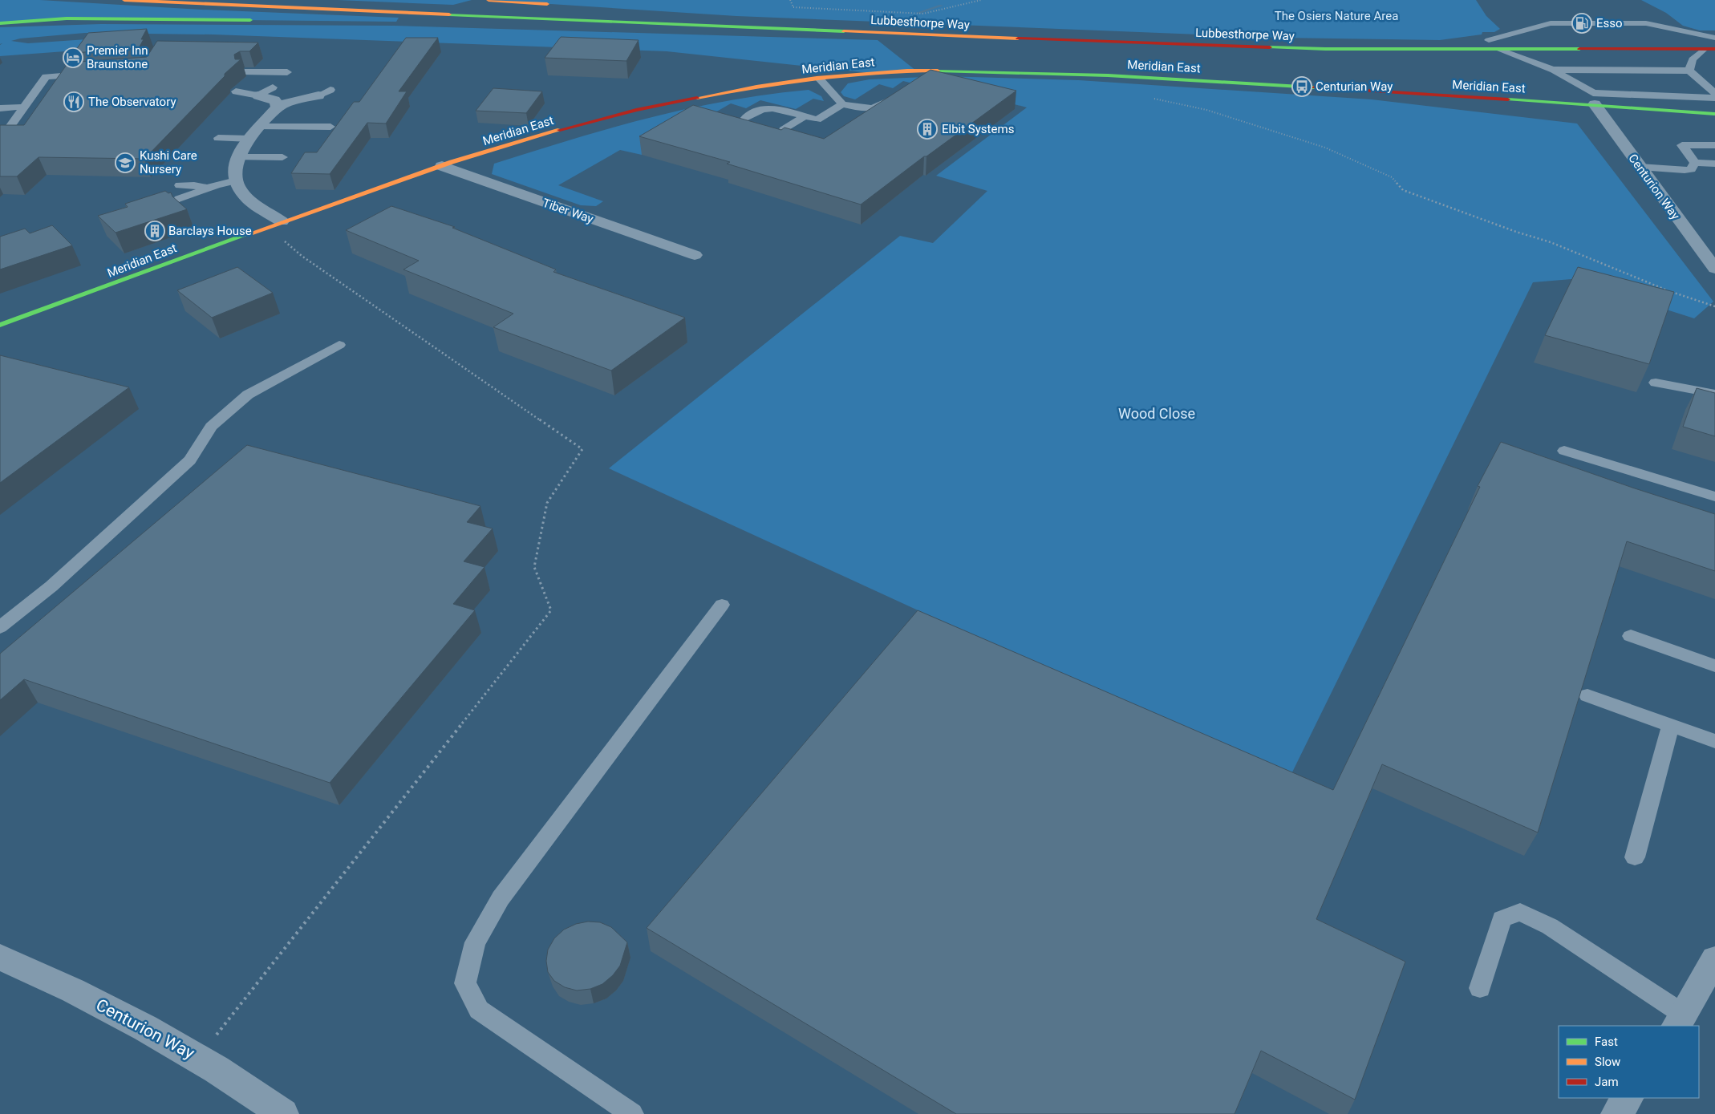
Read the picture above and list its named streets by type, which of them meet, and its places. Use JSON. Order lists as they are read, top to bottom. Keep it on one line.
{"streets":{"main road":["Lubbesthorpe Way","Meridian East"],"street":["Centurion Way","Tiber Way"]},"crossings":[["Meridian East","Centurion Way"],["Meridian East","Tiber Way"]],"parks":["The Osiers Nature Area","Wood Close"],"places":{"fuel station":["Esso"],"hotel":["Premier Inn Braunstone"],"bus stop":["Centurian Way"],"restaurant":["The Observatory"],"building":["Elbit Systems","Barclays House"],"school or university":["Kushi Care Nursery"]},"legend":["Fast","Slow","Jam"]}
